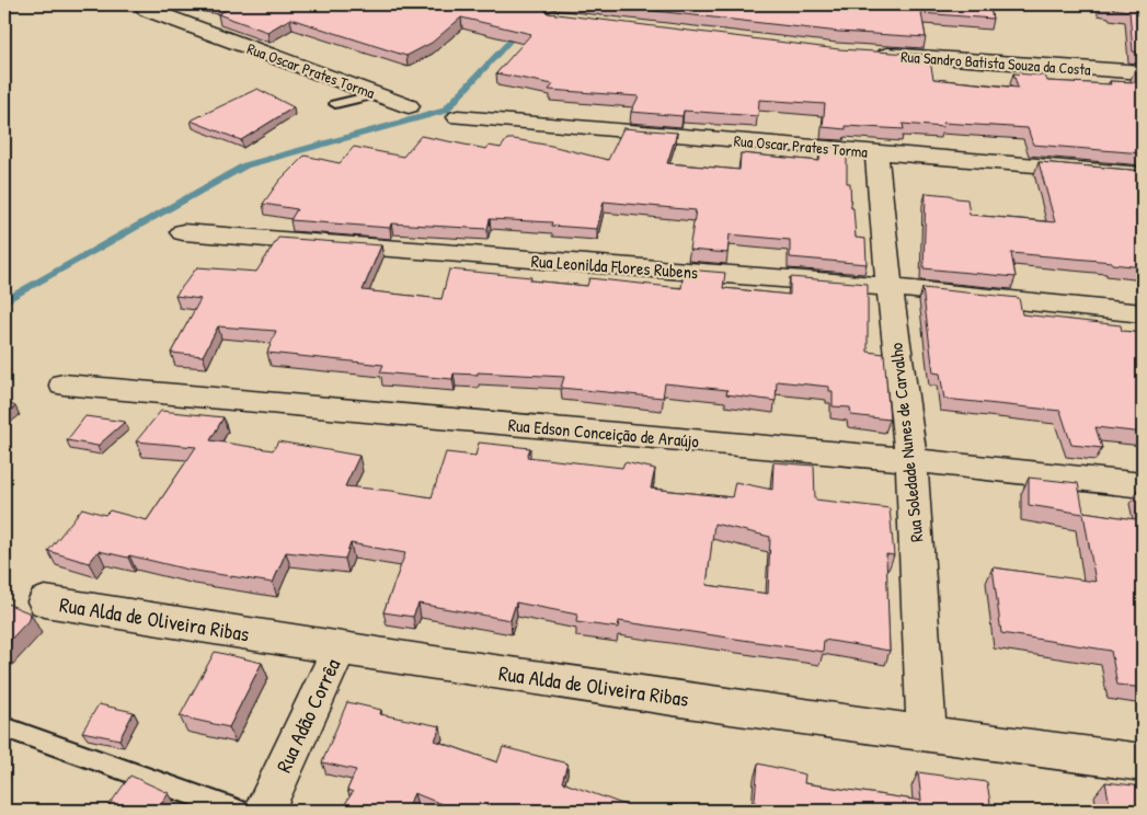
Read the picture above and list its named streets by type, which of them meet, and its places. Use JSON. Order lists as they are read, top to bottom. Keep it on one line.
{"streets":{"street":["Rua Sandro Batista Souza da Costa","Rua Oscar Prates Torma","Rua Leonilda Flores Rubens","Rua Edson Conceição de Araújo","Rua Soledade Nunes de Carvalho","Rua Alda de Oliveira Ribas","Rua Adão Corrêa"]},"crossings":[["Rua Oscar Prates Torma","Rua Soledade Nunes de Carvalho"],["Rua Leonilda Flores Rubens","Rua Soledade Nunes de Carvalho"],["Rua Edson Conceição de Araújo","Rua Soledade Nunes de Carvalho"],["Rua Soledade Nunes de Carvalho","Rua Alda de Oliveira Ribas"],["Rua Alda de Oliveira Ribas","Rua Adão Corrêa"]]}
